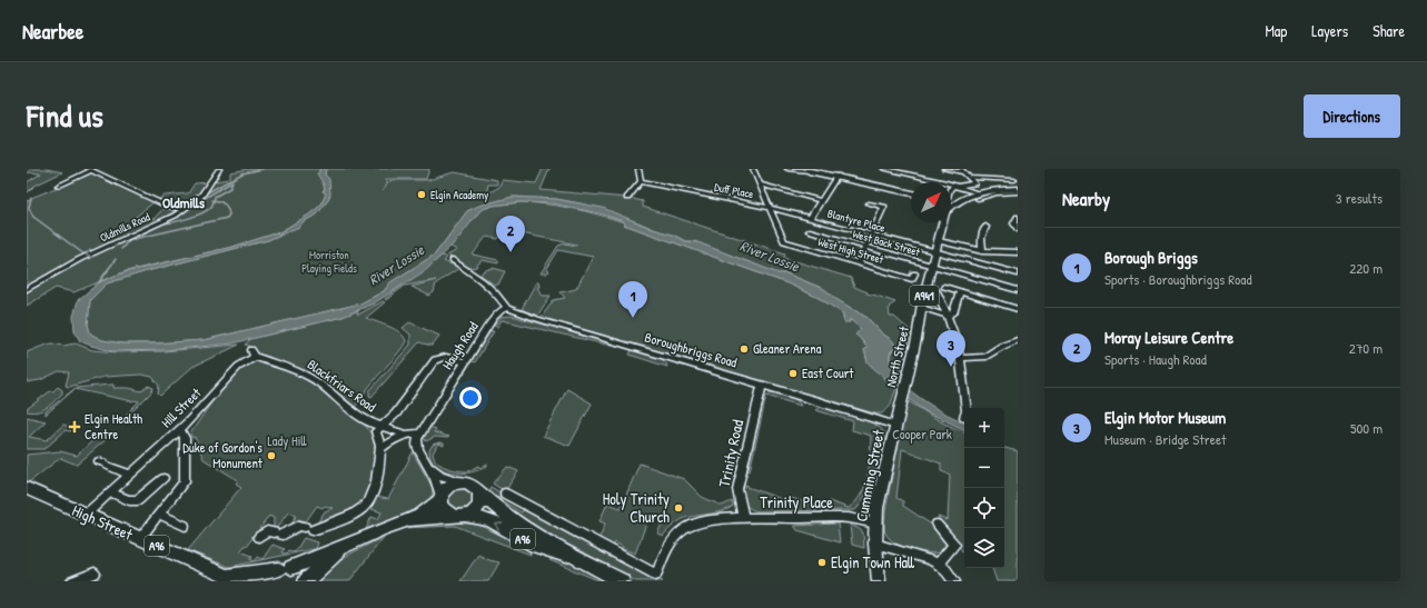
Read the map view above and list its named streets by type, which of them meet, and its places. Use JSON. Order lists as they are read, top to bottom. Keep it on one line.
{"streets":{"highway":["High Street","A96"],"main road":["A941","North Street","Cumming Street"],"street":["Duff Place","Blantyre Place","Oldmills Road","West Back Street","West High Street","Haugh Road","Boroughbriggs Road","Blackfriars Road","Hill Street","Trinity Road","Trinity Place"]},"crossings":[["Duff Place","Blantyre Place"],["Duff Place","West High Street"],["Blantyre Place","West High Street"],["Blantyre Place","North Street"],["West Back Street","North Street"],["Haugh Road","Boroughbriggs Road"],["Haugh Road","Blackfriars Road"],["Boroughbriggs Road","Trinity Road"],["Boroughbriggs Road","Cumming Street"],["North Street","Cumming Street"],["Blackfriars Road","Hill Street"],["Hill Street","High Street"],["Trinity Road","Trinity Place"],["Cumming Street","Trinity Place"],["High Street","A96"]],"one_way":["Oldmills Road"],"districts":["Oldmills"],"water":["River Lossie"],"parks":["Morriston Playing Fields","Cooper Park","Lady Hill"],"places":{"other":["Elgin Academy","Gleaner Arena","East Court","Duke of Gordon's Monument","Holy Trinity Church","Elgin Town Hall"],"health":["Elgin Health Centre"]},"north":"top right","page":{"header":"Nearbee","nav":["Map","Layers","Share"],"title":"Find us","buttons":"Directions","heading":["Nearby","3 results"],"pins":["2","1","3"],"list":[{"mark":"1","name":"Borough Briggs","note":"Sports · Boroughbriggs Road","value":"220 m"},{"mark":"2","name":"Moray Leisure Centre","note":"Sports · Haugh Road","value":"270 m"},{"mark":"3","name":"Elgin Motor Museum","note":"Museum · Bridge Street","value":"500 m"}],"map_buttons":["+","−"]}}
